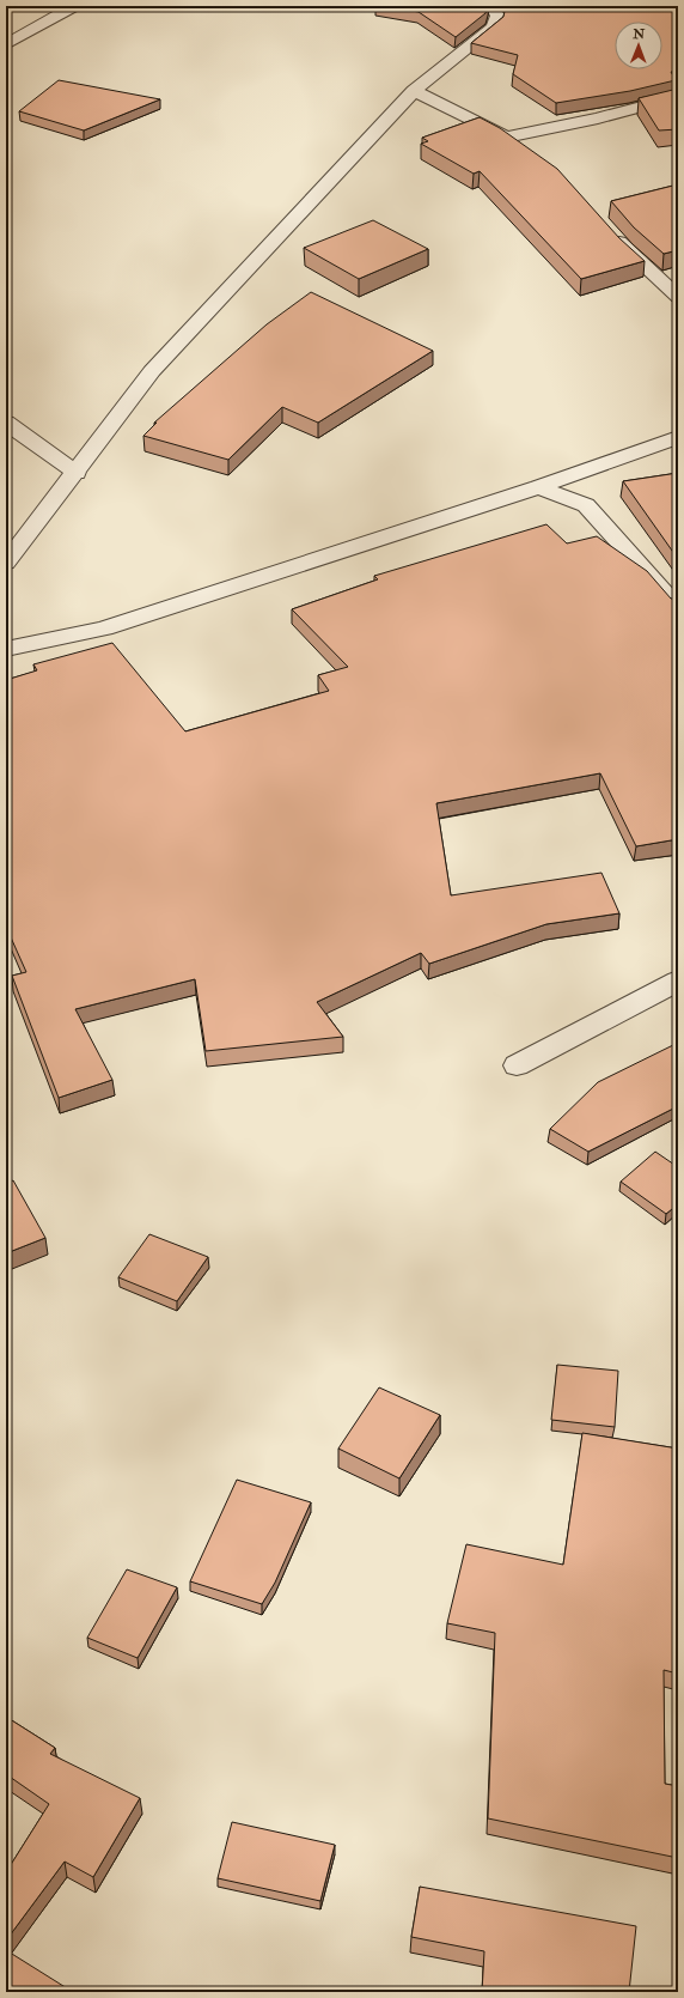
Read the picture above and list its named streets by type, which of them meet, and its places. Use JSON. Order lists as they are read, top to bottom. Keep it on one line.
{"north":"top"}
